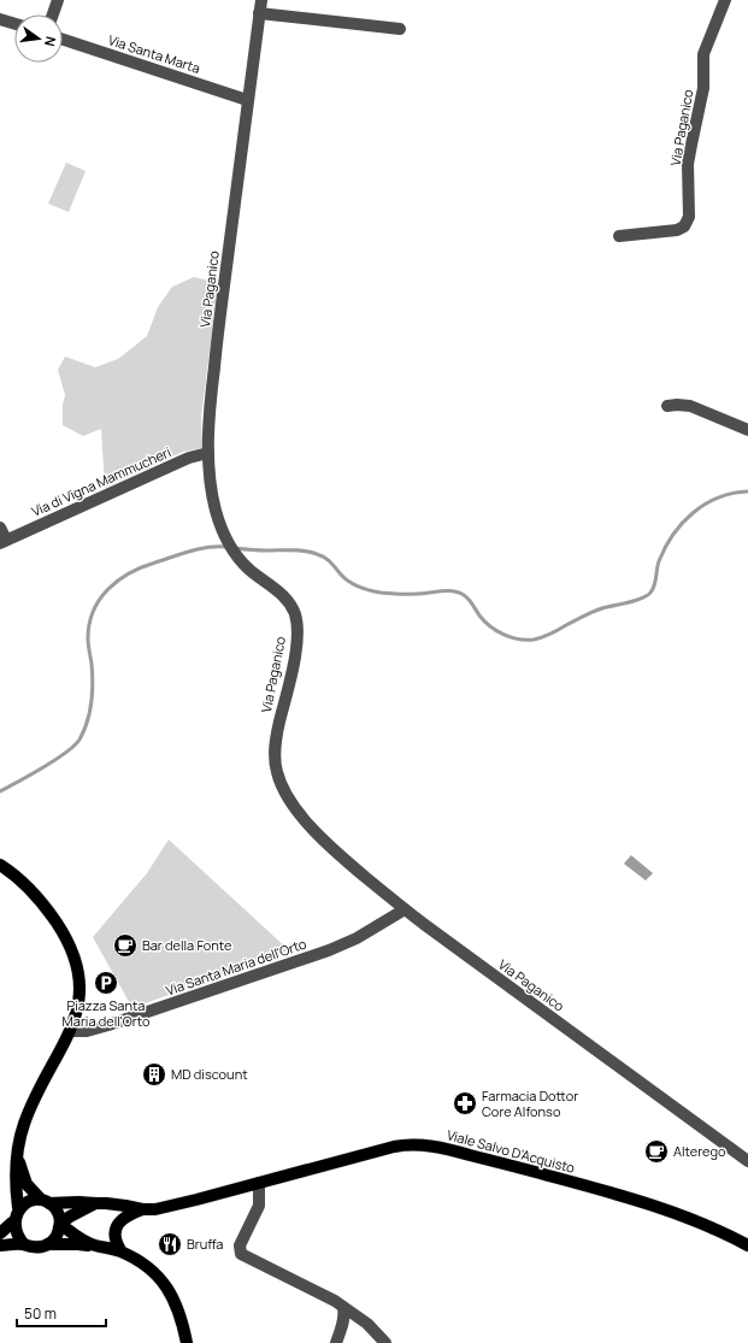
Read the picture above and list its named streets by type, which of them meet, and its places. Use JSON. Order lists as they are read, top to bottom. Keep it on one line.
{"streets":{"main road":["Viale Salvo D'Acquisto"],"street":["Via Santa Marta","Via Paganico","Via di Vigna Mammucheri","Via Santa Maria dell'Orto"]},"crossings":[["Via Santa Marta","Via Paganico"],["Via Paganico","Via di Vigna Mammucheri"],["Via Paganico","Via Santa Maria dell'Orto"]],"places":{"cafe":["Bar della Fonte","Alterego"],"parking":["Piazza Santa Maria dell'Orto"],"building":["MD discount"],"pharmacy":["Farmacia Dottor Core Alfonso"],"restaurant":["Bruffa"]},"scale_bar":"50 m","north":"right"}
